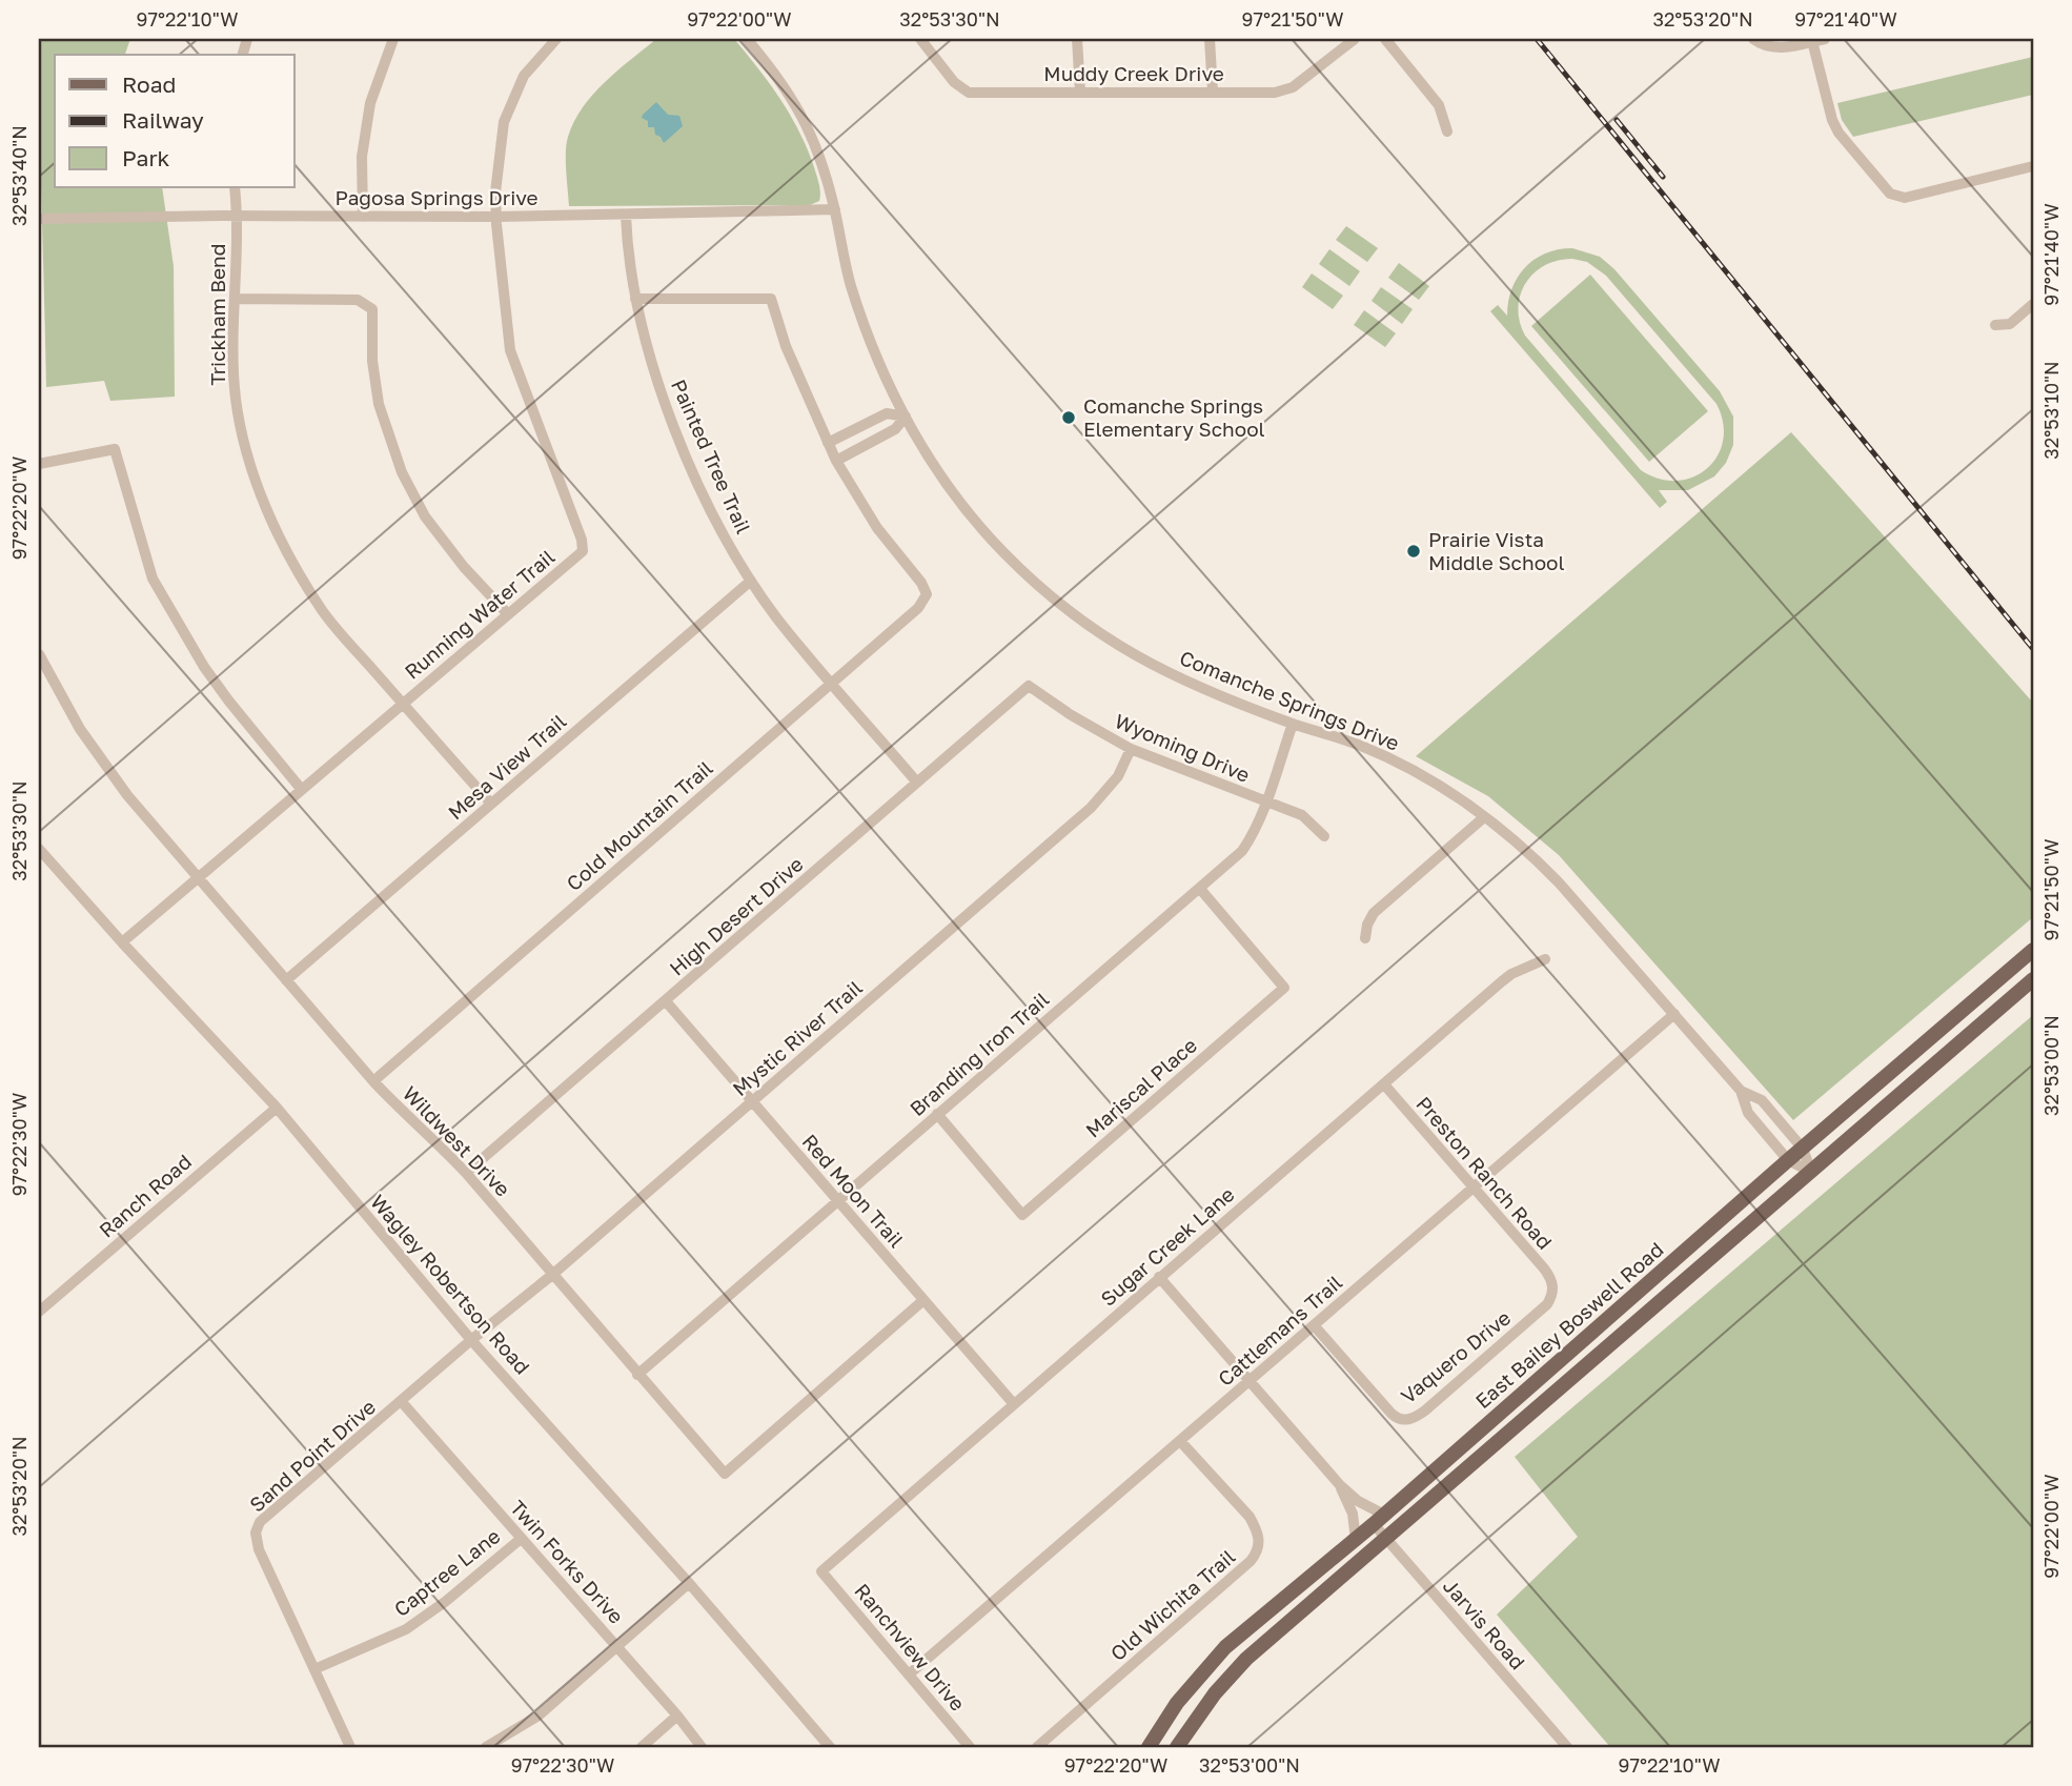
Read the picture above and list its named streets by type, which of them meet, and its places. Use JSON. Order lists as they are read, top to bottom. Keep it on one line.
{"streets":{"main road":["East Bailey Boswell Road"],"street":["Muddy Creek Drive","Pagosa Springs Drive","Trickham Bend","Painted Tree Trail","Running Water Trail","Comanche Springs Drive","Wyoming Drive","Mesa View Trail","Cold Mountain Trail","High Desert Drive","Mystic River Trail","Branding Iron Trail","Mariscal Place","Wildwest Drive","Preston Ranch Road","Red Moon Trail","Ranch Road","Sugar Creek Lane","Wagley Robertson Road","Cattlemans Trail","Vaquero Drive","Sand Point Drive","Twin Forks Drive","Captree Lane","Old Wichita Trail","Jarvis Road","Ranchview Drive"]},"crossings":[["Pagosa Springs Drive","Trickham Bend"],["Pagosa Springs Drive","Painted Tree Trail"],["Pagosa Springs Drive","Running Water Trail"],["Pagosa Springs Drive","Comanche Springs Drive"],["Trickham Bend","Running Water Trail"],["Trickham Bend","Mesa View Trail"],["Painted Tree Trail","Mesa View Trail"],["Painted Tree Trail","Cold Mountain Trail"],["Painted Tree Trail","High Desert Drive"],["Running Water Trail","Wildwest Drive"],["Running Water Trail","Wagley Robertson Road"],["Comanche Springs Drive","Branding Iron Trail"],["Comanche Springs Drive","East Bailey Boswell Road"],["Comanche Springs Drive","Cattlemans Trail"],["Wyoming Drive","High Desert Drive"],["Wyoming Drive","Mystic River Trail"],["Wyoming Drive","Branding Iron Trail"],["Mesa View Trail","Wildwest Drive"],["Cold Mountain Trail","Wildwest Drive"],["High Desert Drive","Wildwest Drive"],["High Desert Drive","Red Moon Trail"],["Mystic River Trail","Wildwest Drive"],["Mystic River Trail","Red Moon Trail"],["Mystic River Trail","Wagley Robertson Road"],["Mystic River Trail","Sand Point Drive"],["Branding Iron Trail","Mariscal Place"],["Branding Iron Trail","Wildwest Drive"],["Branding Iron Trail","Red Moon Trail"],["Wildwest Drive","Red Moon Trail"],["Preston Ranch Road","Sugar Creek Lane"],["Preston Ranch Road","Cattlemans Trail"],["Preston Ranch Road","Vaquero Drive"],["Red Moon Trail","Sugar Creek Lane"],["Ranch Road","Wagley Robertson Road"],["Sugar Creek Lane","Ranchview Drive"],["Wagley Robertson Road","Sand Point Drive"],["East Bailey Boswell Road","Jarvis Road"],["Cattlemans Trail","Vaquero Drive"],["Cattlemans Trail","Old Wichita Trail"],["Cattlemans Trail","Ranchview Drive"],["Sand Point Drive","Twin Forks Drive"],["Sand Point Drive","Captree Lane"],["Twin Forks Drive","Captree Lane"]],"places":["Comanche Springs Elementary School","Prairie Vista Middle School"],"legend":["Road","Railway","Park"],"coordinates":["97°22'10\"W","97°22'00\"W","32°53'30\"N","97°21'50\"W","32°53'20\"N","97°21'40\"W","32°53'40\"N","32°53'10\"N","97°22'20\"W","32°53'00\"N","97°22'30\"W"]}
